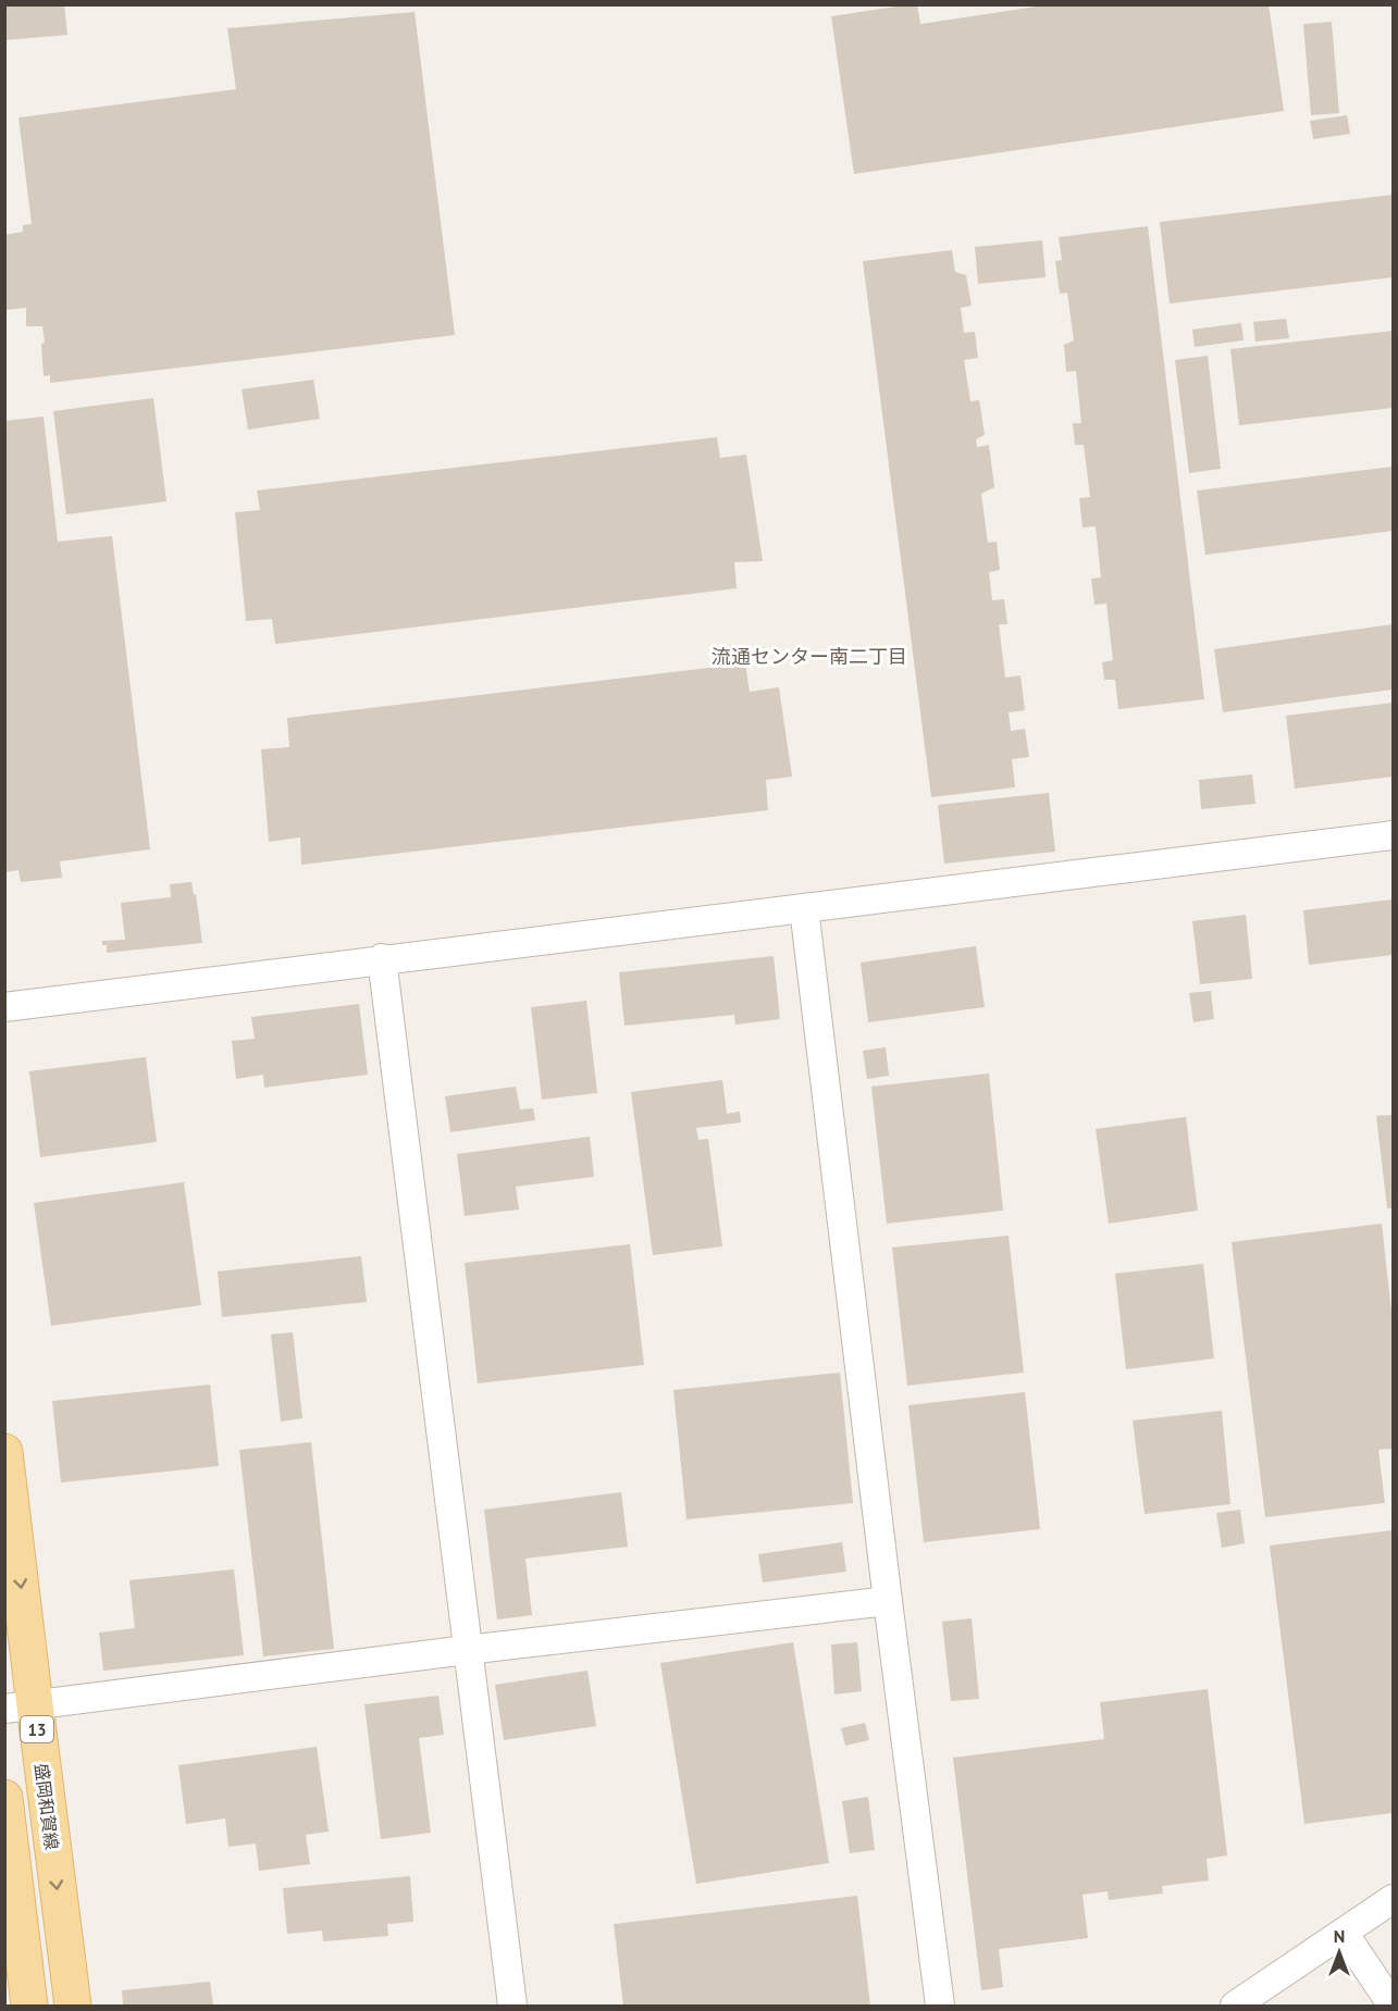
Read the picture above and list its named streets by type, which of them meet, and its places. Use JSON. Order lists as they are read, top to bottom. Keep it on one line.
{"streets":{"main road":["13","盛岡和賀線"]},"districts":["流通センター南二丁目"],"north":"top"}
